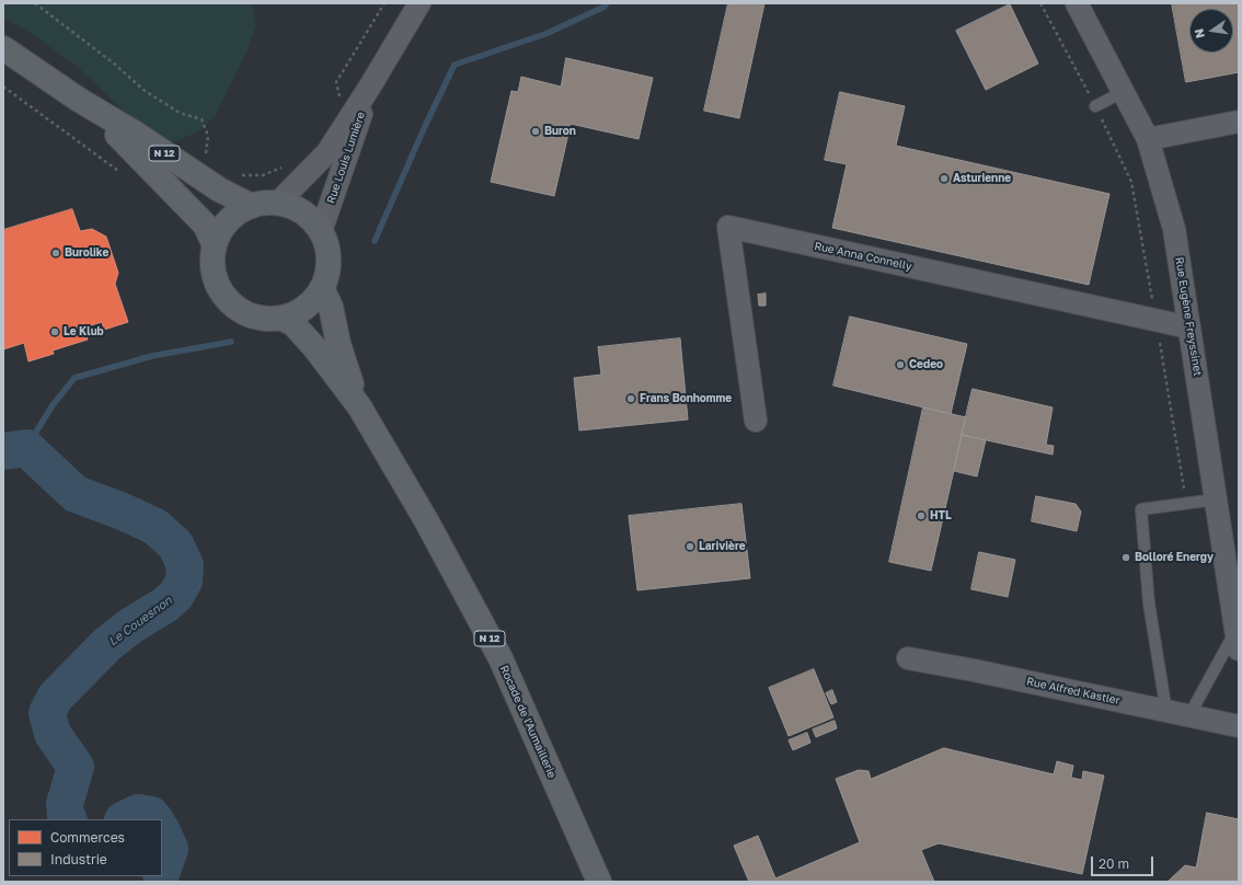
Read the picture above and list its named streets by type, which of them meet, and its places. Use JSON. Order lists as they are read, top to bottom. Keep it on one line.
{"streets":{"main road":["N 12","Rocade de l'Aumaillerie"],"street":["Rue Louis Lumière","Rue Anna Connelly","Rue Eugène Freyssinet","Rue Alfred Kastler"]},"crossings":[["N 12","Rue Louis Lumière"],["N 12","Rocade de l'Aumaillerie"],["Rue Louis Lumière","Rocade de l'Aumaillerie"],["Rue Anna Connelly","Rue Eugène Freyssinet"]],"water":["Le Couesnon"],"places":["Buron","Asturienne","Burolike","Le Klub","Cedeo","Frans Bonhomme","HTL","Larivière","Bolloré Energy"],"legend":["Commerces","Industrie"],"scale_bar":"20 m","north":"left"}
